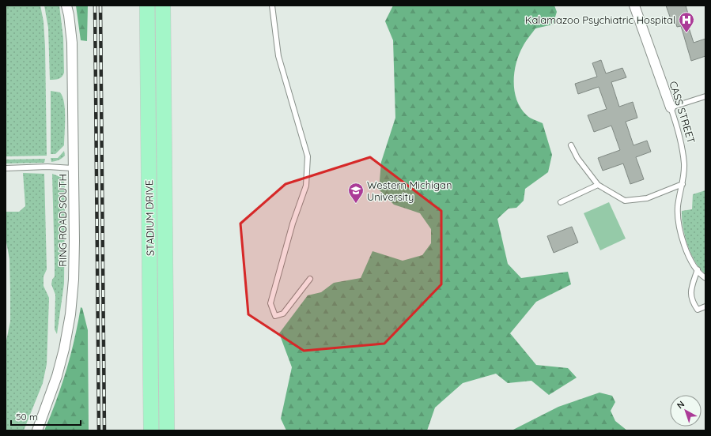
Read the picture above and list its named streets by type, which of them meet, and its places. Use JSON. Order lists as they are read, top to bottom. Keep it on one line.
{"streets":{"main road":["STADIUM DRIVE"],"street":["CASS STREET","RING ROAD SOUTH"]},"places":{"hospital":["Kalamazoo Psychiatric Hospital"],"school or university":["Western Michigan University"]},"scale_bar":"50 m","north":"top left"}
